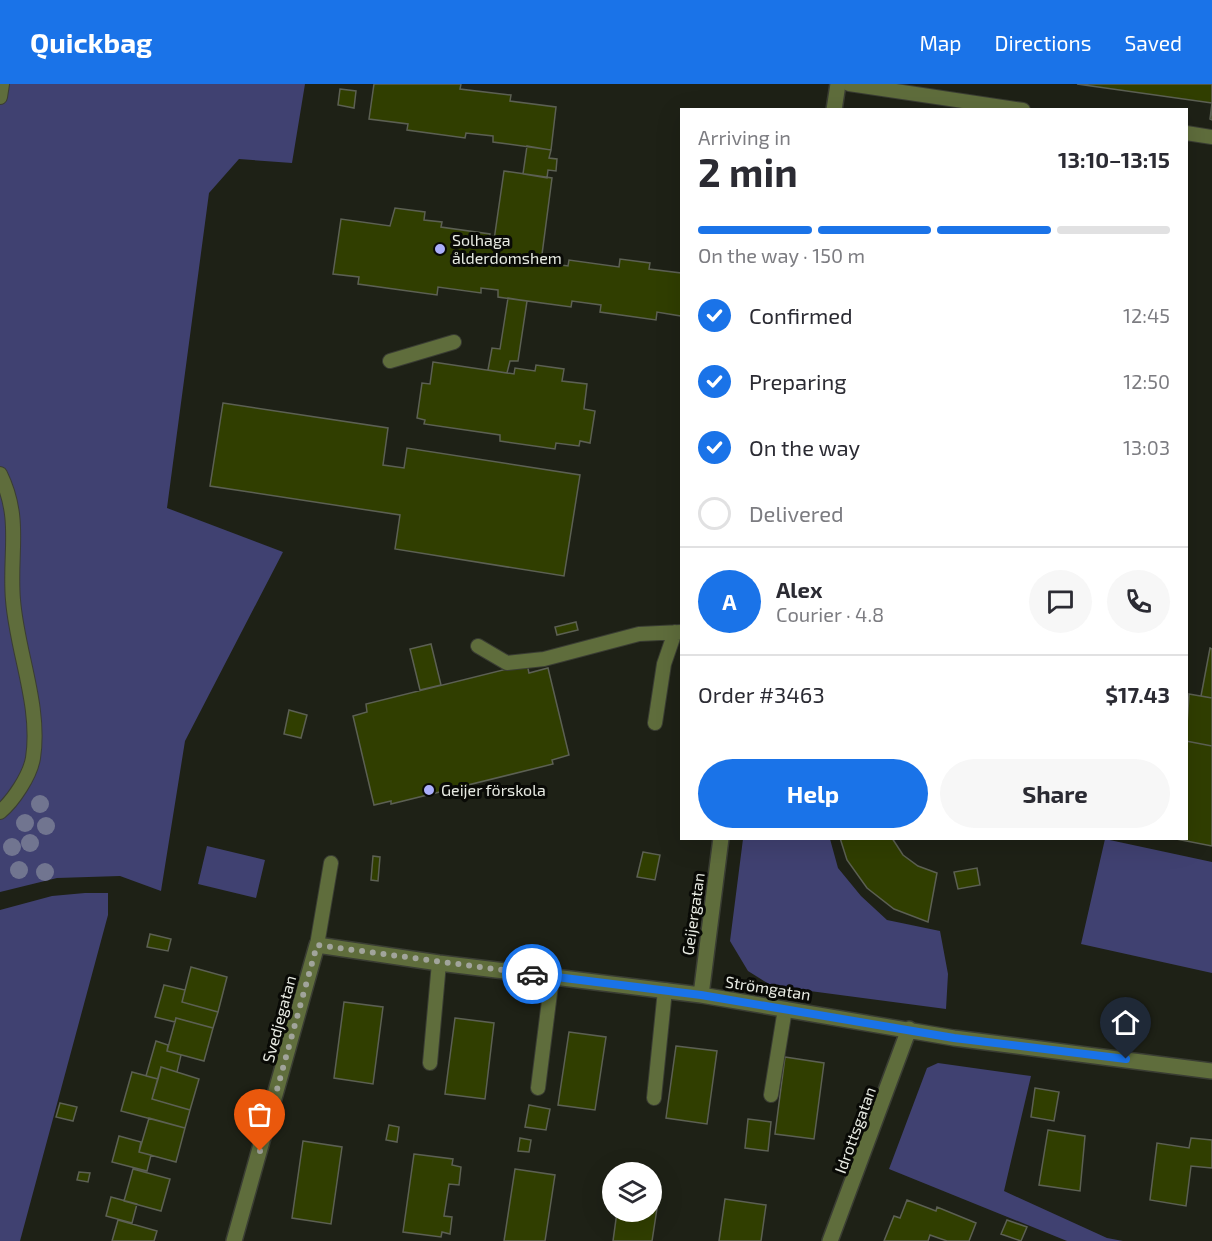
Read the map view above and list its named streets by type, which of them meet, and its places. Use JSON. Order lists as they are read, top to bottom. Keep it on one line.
{"streets":{"street":["Geijergatan","Strömgatan","Svedjegatan","Idrottsgatan"]},"crossings":[["Geijergatan","Strömgatan"],["Strömgatan","Svedjegatan"],["Strömgatan","Idrottsgatan"]],"places":["Solhaga ålderdomshem","Geijer förskola"],"page":{"header":"Quickbag","nav":["Map","Directions","Saved"],"heading":["2 min","Arriving in","13:10–13:15"],"panel":["Alex","Courier · 4.8","Order #3463","$17.43"],"bar":"On the way · 150 m","list":[["Confirmed","12:45"],["Preparing","12:50"],["On the way","13:03"],"Delivered"],"round":"A","buttons":["Help","Share"]}}
